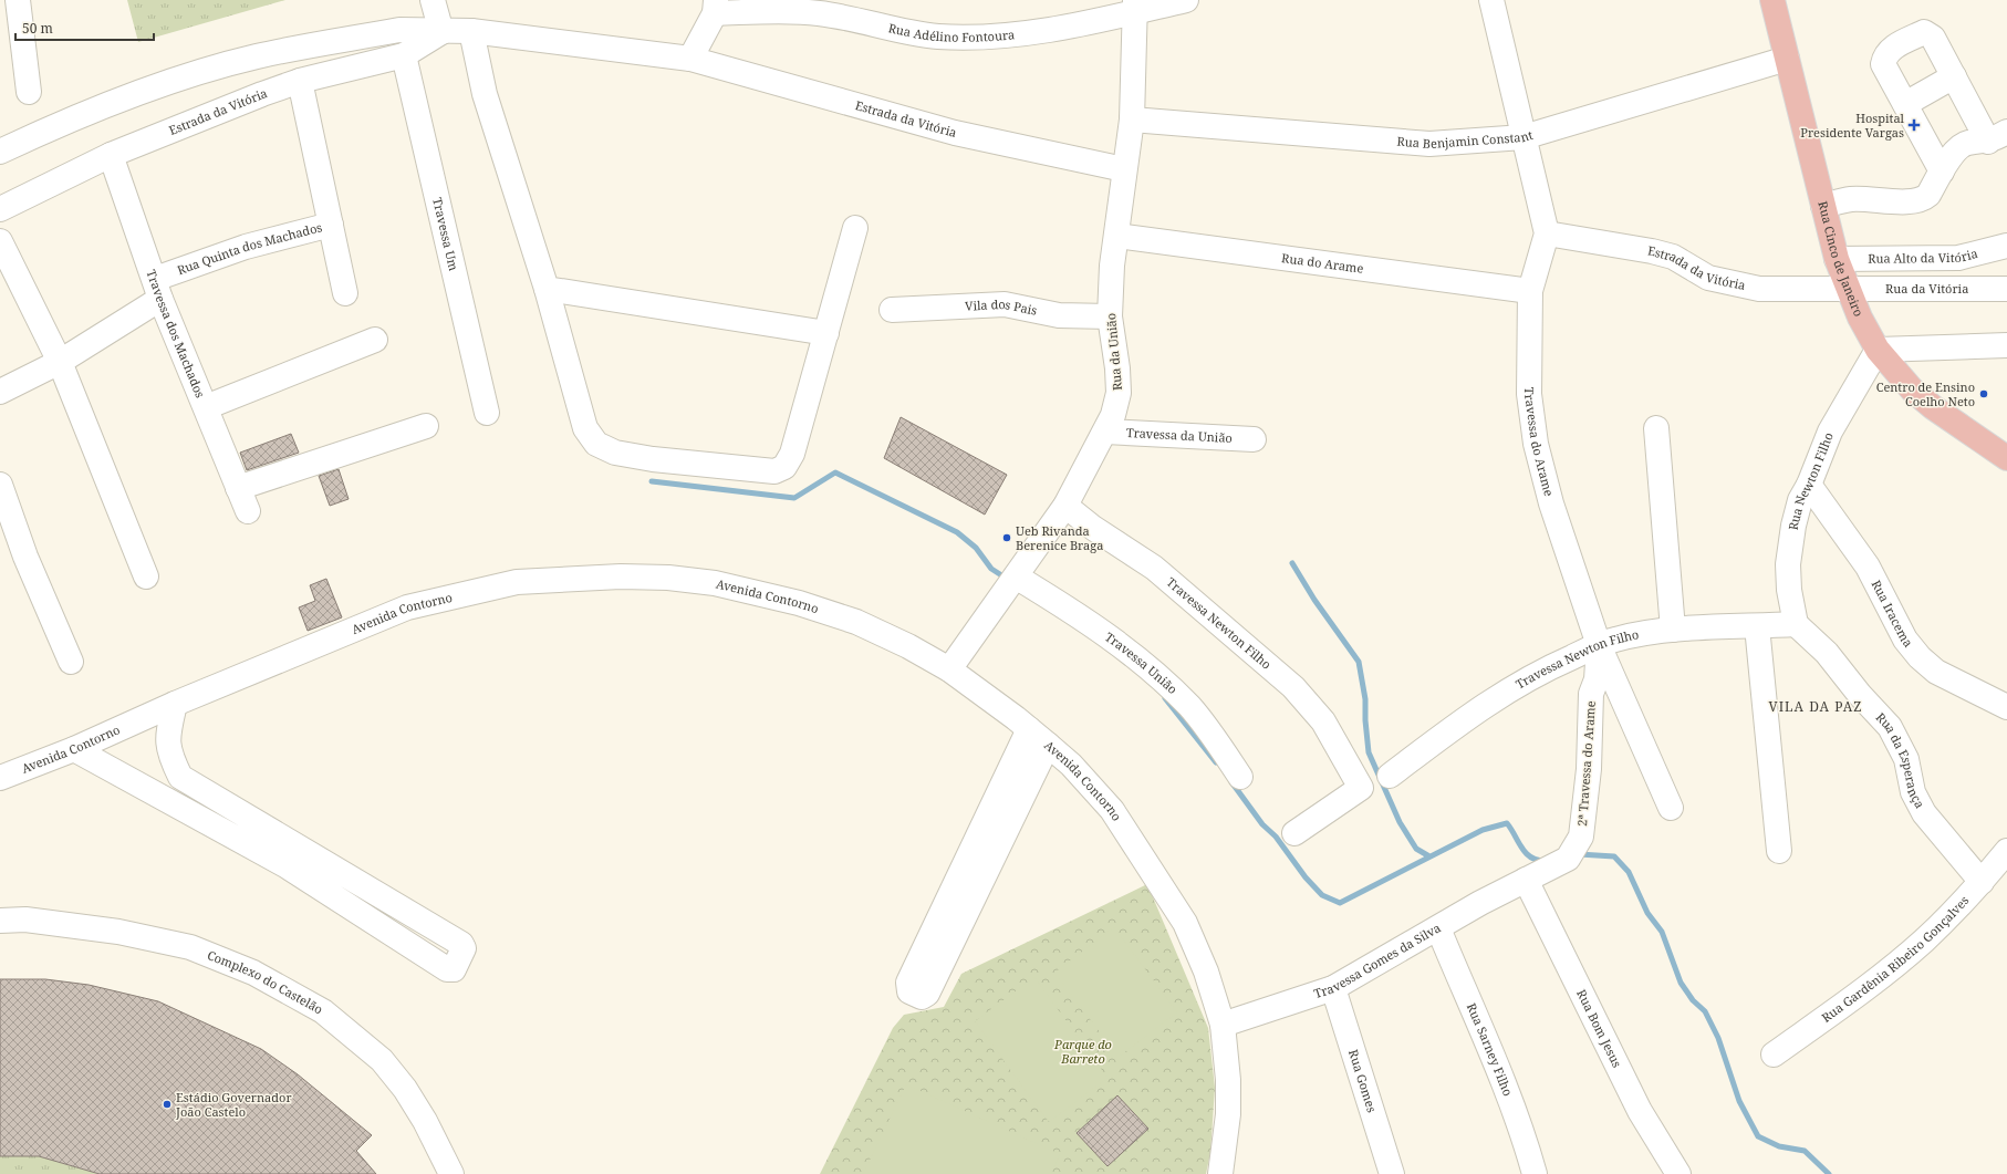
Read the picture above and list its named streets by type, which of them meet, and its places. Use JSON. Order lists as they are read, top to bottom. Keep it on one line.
{"streets":{"main road":["Rua Cinco de Janeiro"],"street":["Rua Adélino Fontoura","Estrada da Vitória","Rua Benjamin Constant","Travessa Um","Rua Quinta dos Machados","Rua Alto da Vitória","Rua do Arame","Rua da Vitória","Vila dos Pais","Travessa dos Machados","Rua da União","Travessa da União","Travessa do Arame","Rua Newton Filho","Avenida Contorno","Rua Iracema","Travessa Newton Filho","Travessa União","Rua da Esperança","2ª Travessa do Arame","Rua Gardênia Ribeiro Gonçalves","Travessa Gomes da Silva","Complexo do Castelão","Rua Bom Jesus","Rua Sarney Filho","Rua Gomes"]},"crossings":[["Rua Adélino Fontoura","Rua da União"],["Estrada da Vitória","Travessa Um"],["Estrada da Vitória","Rua Quinta dos Machados"],["Estrada da Vitória","Rua Cinco de Janeiro"],["Estrada da Vitória","Rua da Vitória"],["Estrada da Vitória","Travessa dos Machados"],["Estrada da Vitória","Rua da União"],["Estrada da Vitória","Travessa do Arame"],["Rua Benjamin Constant","Rua Cinco de Janeiro"],["Rua Benjamin Constant","Rua da União"],["Rua Quinta dos Machados","Travessa dos Machados"],["Rua Alto da Vitória","Rua Cinco de Janeiro"],["Rua Cinco de Janeiro","Rua da Vitória"],["Rua Cinco de Janeiro","Rua Newton Filho"],["Rua do Arame","Rua da União"],["Rua do Arame","Travessa do Arame"],["Vila dos Pais","Rua da União"],["Rua da União","Travessa da União"],["Rua da União","Avenida Contorno"],["Rua da União","Travessa Newton Filho"],["Rua da União","Travessa União"],["Travessa do Arame","Travessa Newton Filho"],["Travessa do Arame","2ª Travessa do Arame"],["Rua Newton Filho","Rua Iracema"],["Rua Newton Filho","Travessa Newton Filho"],["Rua Newton Filho","Rua da Esperança"],["Avenida Contorno","Travessa Gomes da Silva"],["Travessa Newton Filho","Rua da Esperança"],["Travessa Newton Filho","2ª Travessa do Arame"],["Rua da Esperança","Rua Gardênia Ribeiro Gonçalves"],["2ª Travessa do Arame","Travessa Gomes da Silva"],["2ª Travessa do Arame","Rua Bom Jesus"],["Travessa Gomes da Silva","Rua Bom Jesus"],["Travessa Gomes da Silva","Rua Sarney Filho"],["Travessa Gomes da Silva","Rua Gomes"]],"districts":["VILA DA PAZ"],"parks":["Parque do Barreto"],"places":{"health":["Hospital Presidente Vargas"],"other":["Centro de Ensino Coelho Neto","Ueb Rivanda Berenice Braga","Estádio Governador João Castelo"]},"scale_bar":"50 m"}
